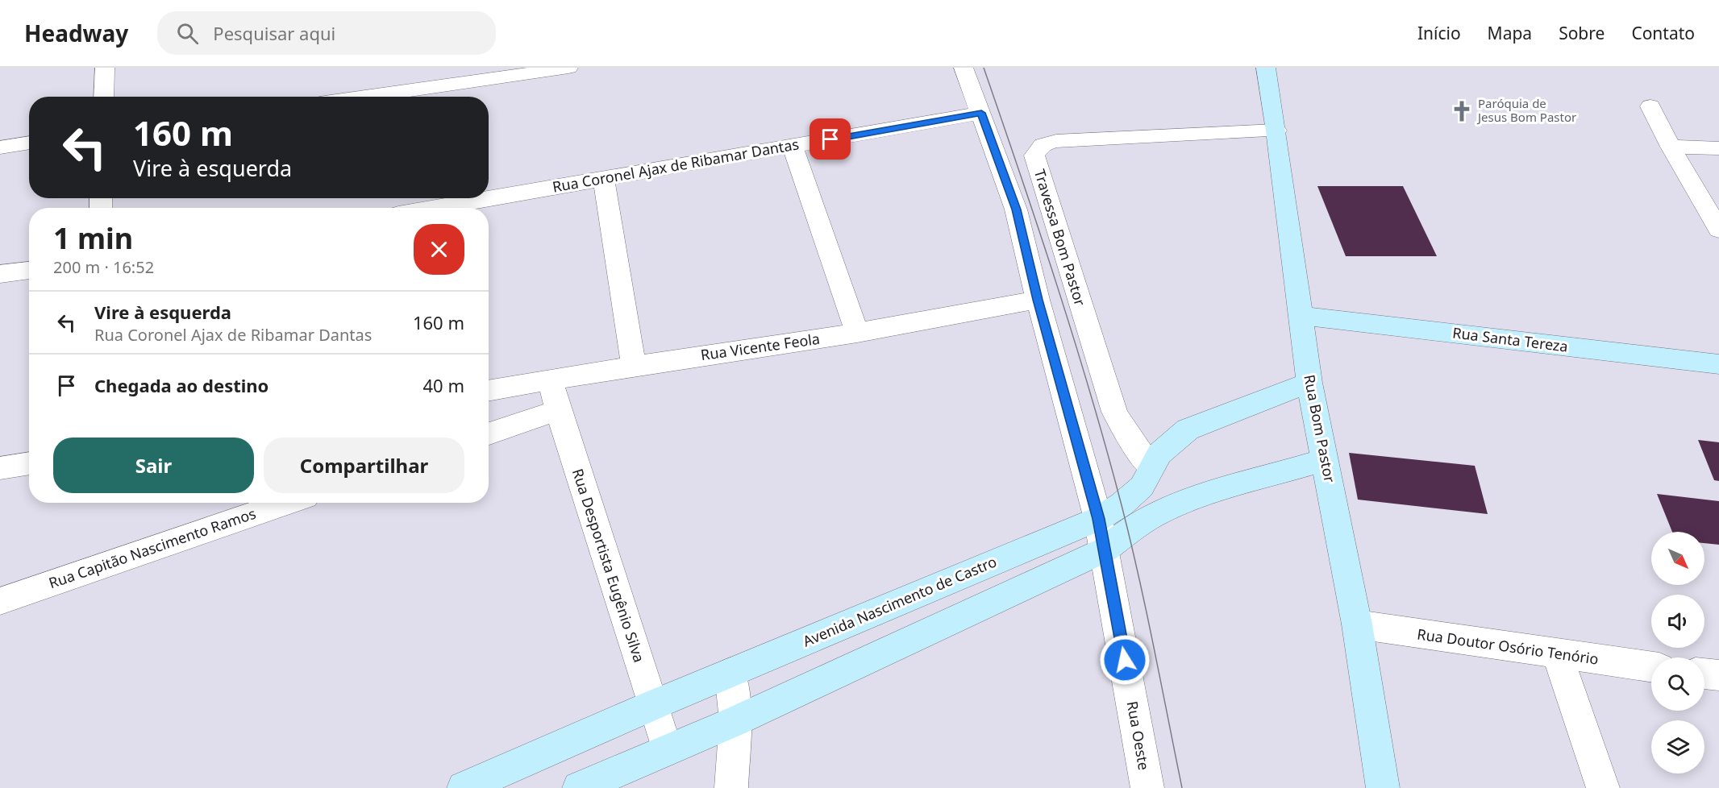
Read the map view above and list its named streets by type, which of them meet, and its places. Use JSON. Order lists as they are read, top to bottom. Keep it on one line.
{"streets":{"street":["Rua Coronel Ajax de Ribamar Dantas","Travessa Bom Pastor","Rua Santa Tereza","Rua Vicente Feola","Rua Bom Pastor","Rua Capitão Nascimento Ramos","Rua Desportista Eugênio Silva","Avenida Nascimento de Castro","Rua Doutor Osório Tenório","Rua Oeste"]},"crossings":[["Rua Coronel Ajax de Ribamar Dantas","Rua Oeste"],["Travessa Bom Pastor","Rua Bom Pastor"],["Travessa Bom Pastor","Avenida Nascimento de Castro"],["Rua Santa Tereza","Rua Bom Pastor"],["Rua Vicente Feola","Rua Desportista Eugênio Silva"],["Rua Vicente Feola","Rua Oeste"],["Rua Bom Pastor","Avenida Nascimento de Castro"],["Rua Bom Pastor","Rua Doutor Osório Tenório"],["Rua Desportista Eugênio Silva","Avenida Nascimento de Castro"],["Avenida Nascimento de Castro","Rua Oeste"]],"places":{"church":["Paróquia de Jesus Bom Pastor"]},"north":"bottom right","page":{"header":"Headway","search":"Pesquisar aqui","nav":["Início","Mapa","Sobre","Contato"],"turn":["160 m","Vire à esquerda"],"heading":["1 min","200 m · 16:52"],"list":[{"name":"Vire à esquerda","note":"Rua Coronel Ajax de Ribamar Dantas","value":"160 m"},{"name":"Chegada ao destino","value":"40 m"}],"buttons":["Sair","Compartilhar"]}}
